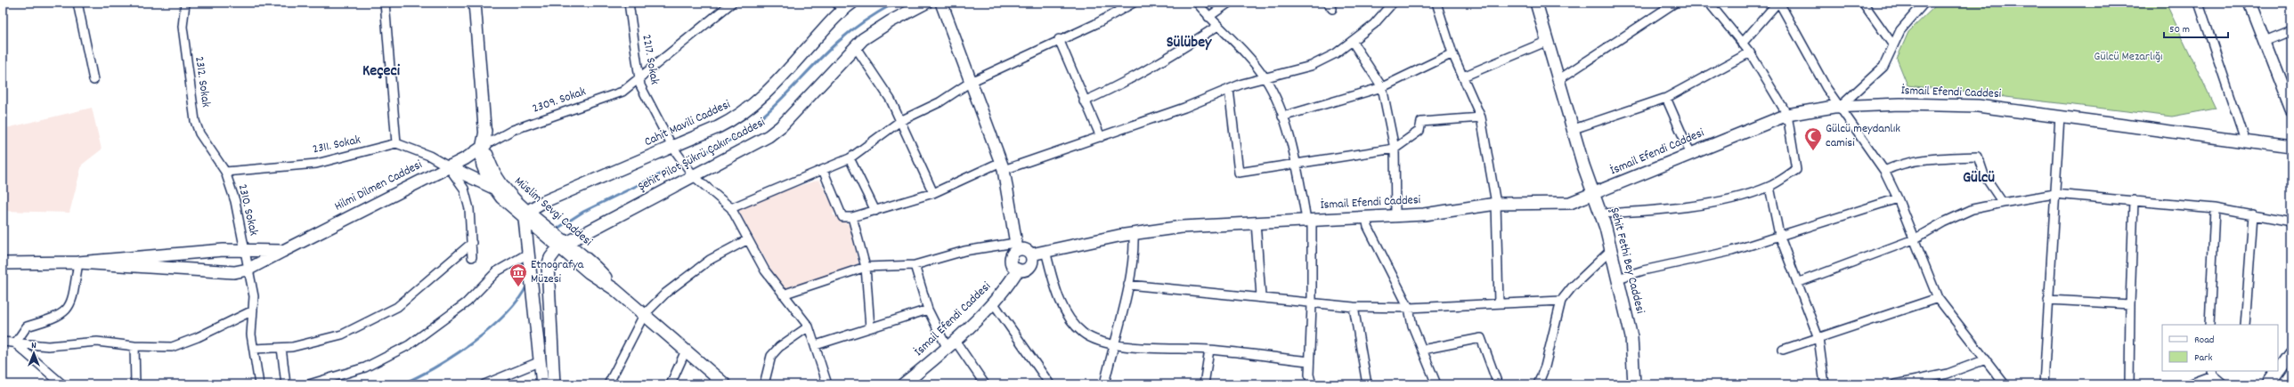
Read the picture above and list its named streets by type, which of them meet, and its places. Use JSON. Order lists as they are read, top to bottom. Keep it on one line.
{"streets":{"street":["2217. Sokak","2312. Sokak","İsmail Efendi Caddesi","2309. Sokak","Cahit Mavili Caddesi","2311. Sokak","Şehit Pilot Şükrü Çakır Caddesi","Hilmi Dilmen Caddesi","2310. Sokak","Müslim Sevgi Caddesi","Şehit Fethi Bey Caddesi"]},"crossings":[["2217. Sokak","2309. Sokak"],["2217. Sokak","Cahit Mavili Caddesi"],["2217. Sokak","Şehit Pilot Şükrü Çakır Caddesi"],["2312. Sokak","2310. Sokak"],["İsmail Efendi Caddesi","Şehit Fethi Bey Caddesi"],["2309. Sokak","Hilmi Dilmen Caddesi"],["2309. Sokak","Müslim Sevgi Caddesi"],["Cahit Mavili Caddesi","Müslim Sevgi Caddesi"],["2311. Sokak","2310. Sokak"],["Şehit Pilot Şükrü Çakır Caddesi","Müslim Sevgi Caddesi"],["Hilmi Dilmen Caddesi","2310. Sokak"],["Hilmi Dilmen Caddesi","Müslim Sevgi Caddesi"]],"districts":["Sülübey","Keçeci","Gülcü"],"parks":["Gülcü Mezarlığı"],"places":{"mosque":["Gülcü meydanlık camisi"],"museum":["Etnografya Müzesi"]},"legend":["Road","Park"],"scale_bar":"50 m","north":"top"}
